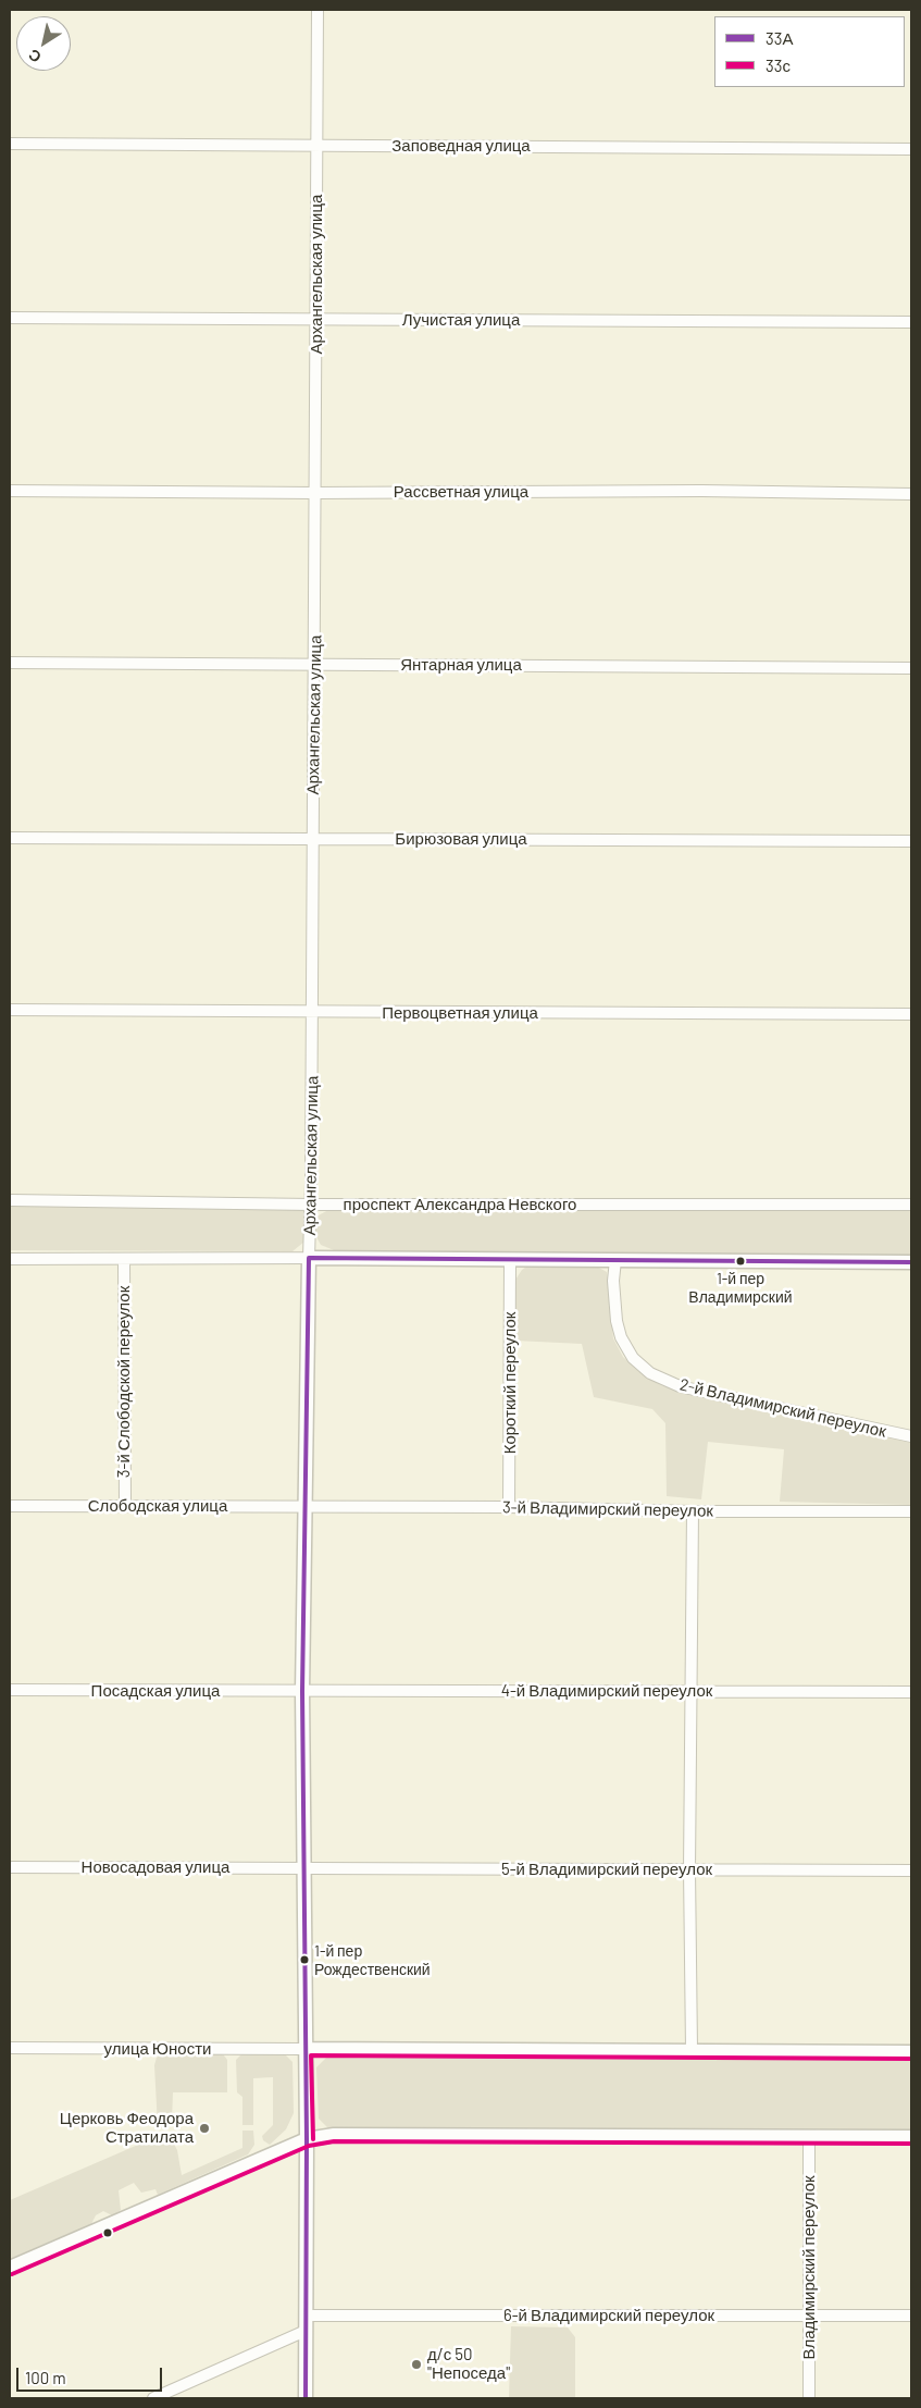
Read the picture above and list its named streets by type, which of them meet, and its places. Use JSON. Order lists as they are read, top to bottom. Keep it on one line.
{"streets":{"street":["Заповедная улица","Архангельская улица","Лучистая улица","Рассветная улица","Янтарная улица","Бирюзовая улица","Первоцветная улица","проспект Александра Невского","3-й Слободской переулок","Короткий переулок","2-й Владимирский переулок","Слободская улица","3-й Владимирский переулок","Посадская улица","4-й Владимирский переулок","Новосадовая улица","5-й Владимирский переулок","улица Юности","Владимирский переулок","6-й Владимирский переулок"]},"crossings":[["Заповедная улица","Архангельская улица"],["Архангельская улица","Лучистая улица"],["Архангельская улица","Рассветная улица"],["Архангельская улица","Янтарная улица"],["Архангельская улица","Бирюзовая улица"],["Архангельская улица","Первоцветная улица"],["Архангельская улица","проспект Александра Невского"],["Архангельская улица","Слободская улица"],["Архангельская улица","3-й Владимирский переулок"],["Архангельская улица","Посадская улица"],["Архангельская улица","4-й Владимирский переулок"],["Архангельская улица","Новосадовая улица"],["Архангельская улица","5-й Владимирский переулок"],["Архангельская улица","улица Юности"],["Архангельская улица","6-й Владимирский переулок"],["3-й Слободской переулок","Слободская улица"],["Короткий переулок","3-й Владимирский переулок"],["Слободская улица","3-й Владимирский переулок"],["Посадская улица","4-й Владимирский переулок"],["Новосадовая улица","5-й Владимирский переулок"],["Владимирский переулок","6-й Владимирский переулок"]],"places":["1-й пер Владимирский","1-й пер Рождественский","Церковь Феодора Стратилата","д/с 50 \"Непоседа\""],"lines":["transit line 33А","transit line 33с"],"legend":["33А","33с"],"scale_bar":"100 m","north":"bottom left"}
